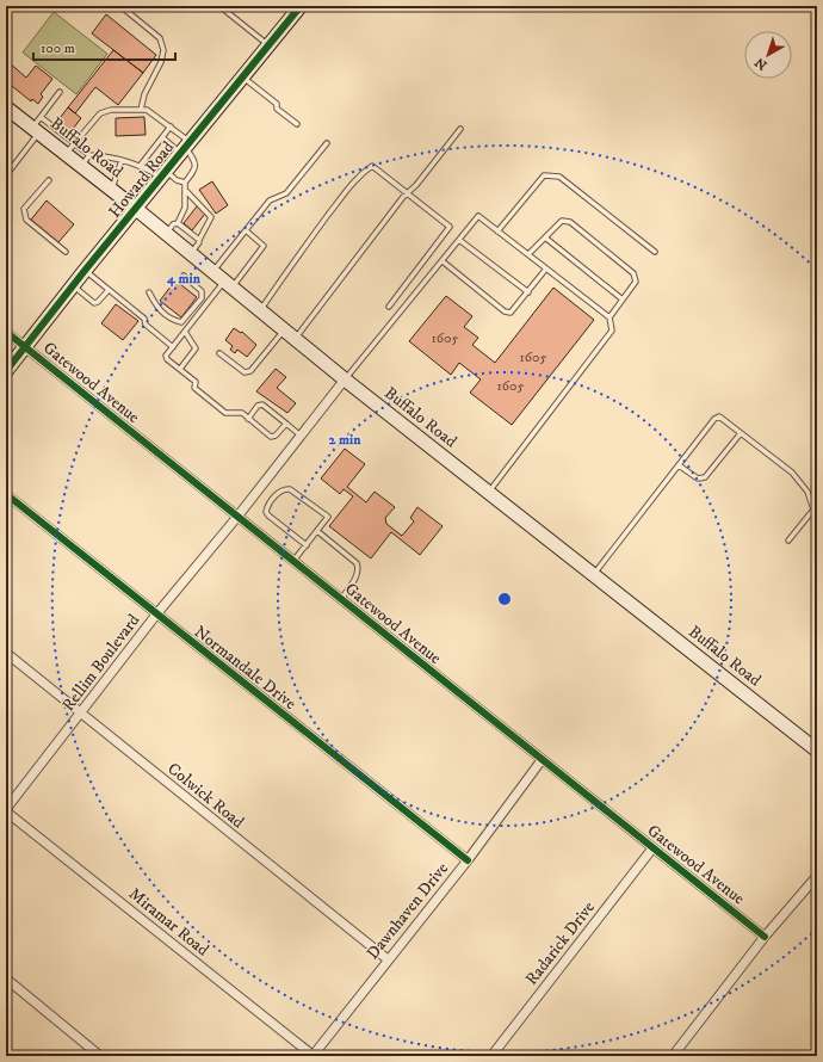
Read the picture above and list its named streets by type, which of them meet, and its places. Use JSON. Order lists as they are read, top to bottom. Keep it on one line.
{"streets":{"main road":["Buffalo Road","Howard Road"],"street":["Gatewood Avenue","Rellim Boulevard","Normandale Drive","Colwick Road","Dawnhaven Drive","Miramar Road","Radarick Drive"]},"crossings":[["Buffalo Road","Howard Road"],["Buffalo Road","Rellim Boulevard"],["Howard Road","Gatewood Avenue"],["Gatewood Avenue","Rellim Boulevard"],["Gatewood Avenue","Dawnhaven Drive"],["Gatewood Avenue","Radarick Drive"],["Rellim Boulevard","Normandale Drive"],["Rellim Boulevard","Colwick Road"],["Rellim Boulevard","Miramar Road"],["Normandale Drive","Dawnhaven Drive"],["Colwick Road","Dawnhaven Drive"],["Dawnhaven Drive","Miramar Road"]],"house_numbers":["1605","1605","1605"],"scale_bar":"100 m","north":"bottom left","rings":["4 min","2 min"]}
